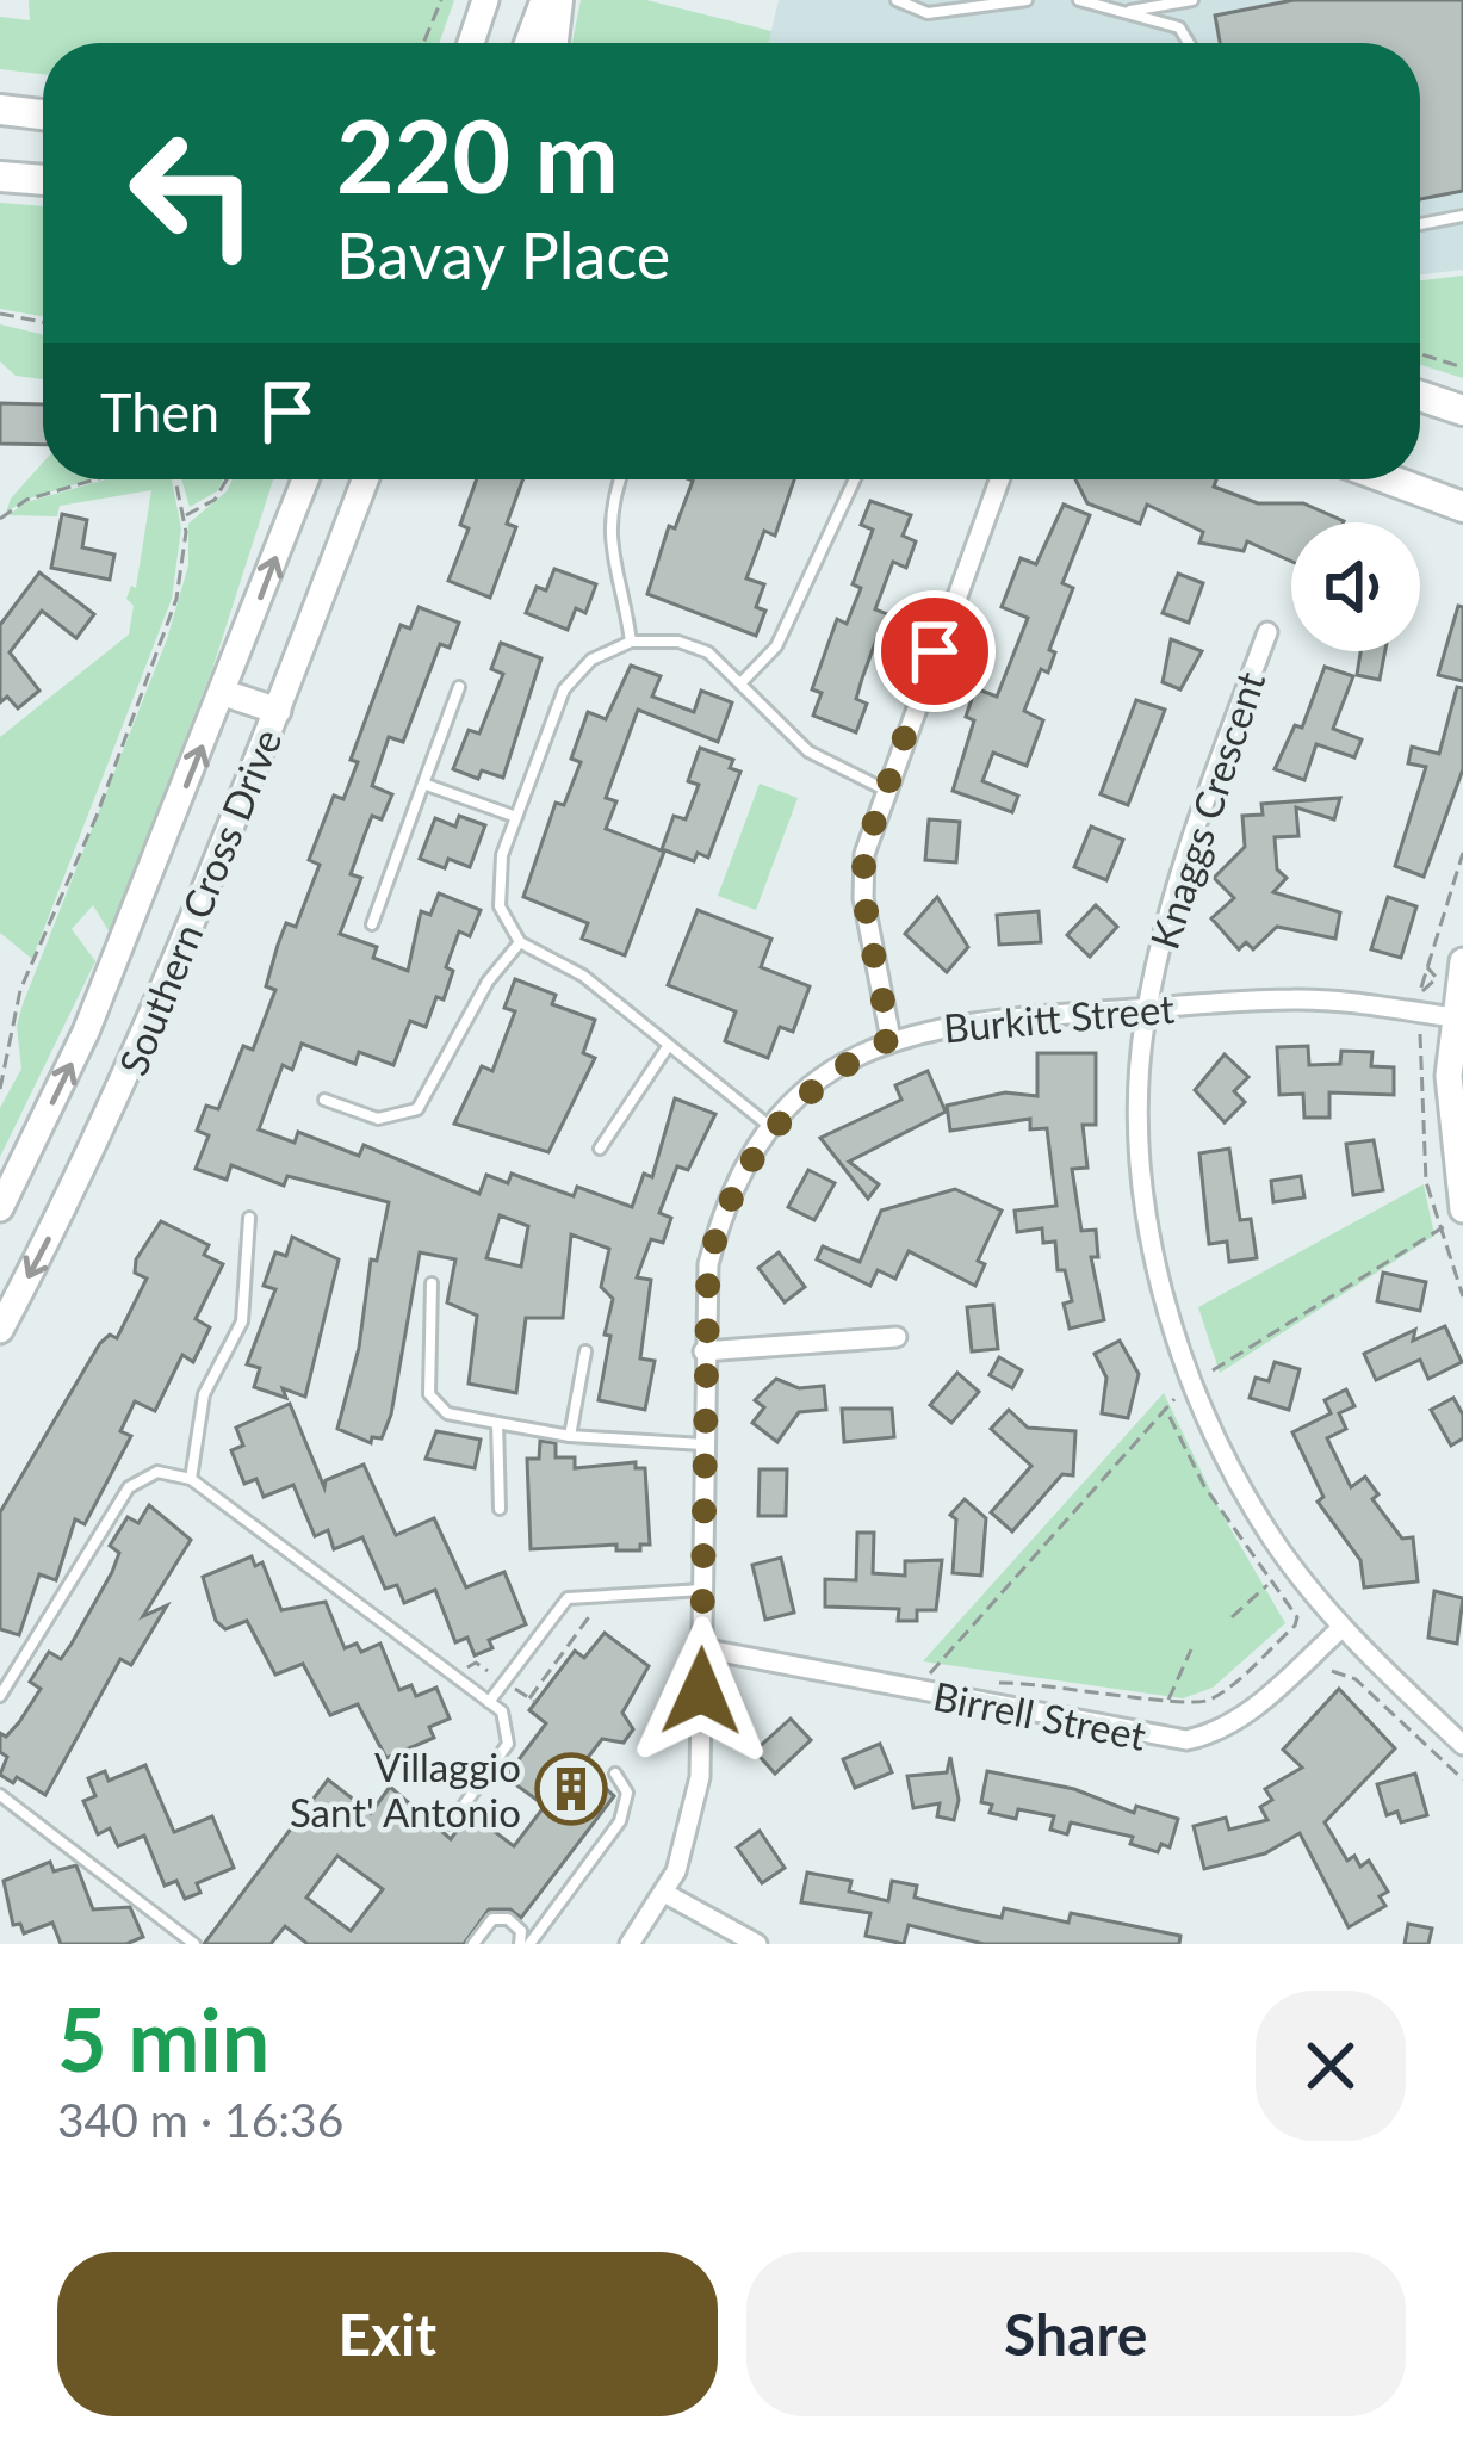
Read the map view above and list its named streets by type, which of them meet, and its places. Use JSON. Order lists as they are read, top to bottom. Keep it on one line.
{"streets":{"main road":["Southern Cross Drive"],"street":["Knaggs Crescent","Burkitt Street","Birrell Street"]},"crossings":[["Knaggs Crescent","Burkitt Street"],["Knaggs Crescent","Birrell Street"],["Burkitt Street","Birrell Street"]],"places":{"building":["Villaggio Sant' Antonio"]},"page":{"turn":["220 m","Bavay Place"],"then":"Then","heading":["5 min","340 m · 16:36"],"buttons":["Exit","Share"]}}
